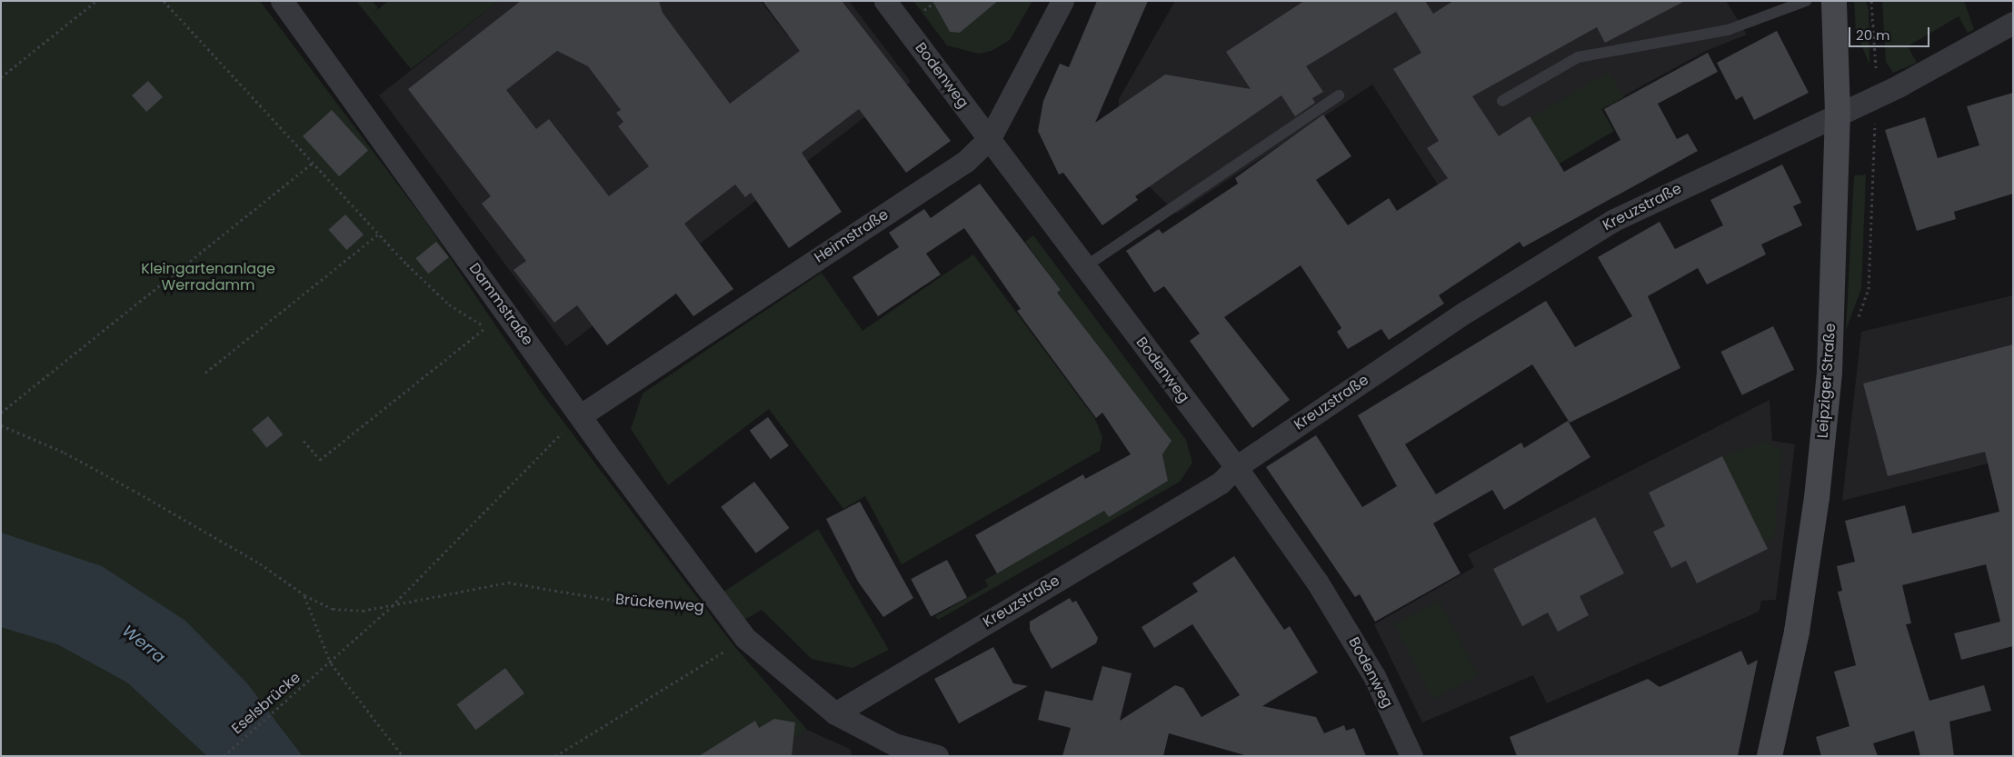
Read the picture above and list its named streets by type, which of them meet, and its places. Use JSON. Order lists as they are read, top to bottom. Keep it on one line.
{"streets":{"main road":["Leipziger Straße"],"street":["Bodenweg","Kreuzstraße","Heimstraße","Dammstraße","Brückenweg"],"path":["Eselsbrücke"]},"crossings":[["Bodenweg","Kreuzstraße"],["Bodenweg","Heimstraße"],["Kreuzstraße","Leipziger Straße"],["Kreuzstraße","Brückenweg"],["Heimstraße","Dammstraße"],["Heimstraße","Eselsbrücke"],["Dammstraße","Brückenweg"],["Dammstraße","Eselsbrücke"],["Brückenweg","Eselsbrücke"]],"water":["Werra"],"parks":["Kleingartenanlage Werradamm"],"scale_bar":"20 m"}
